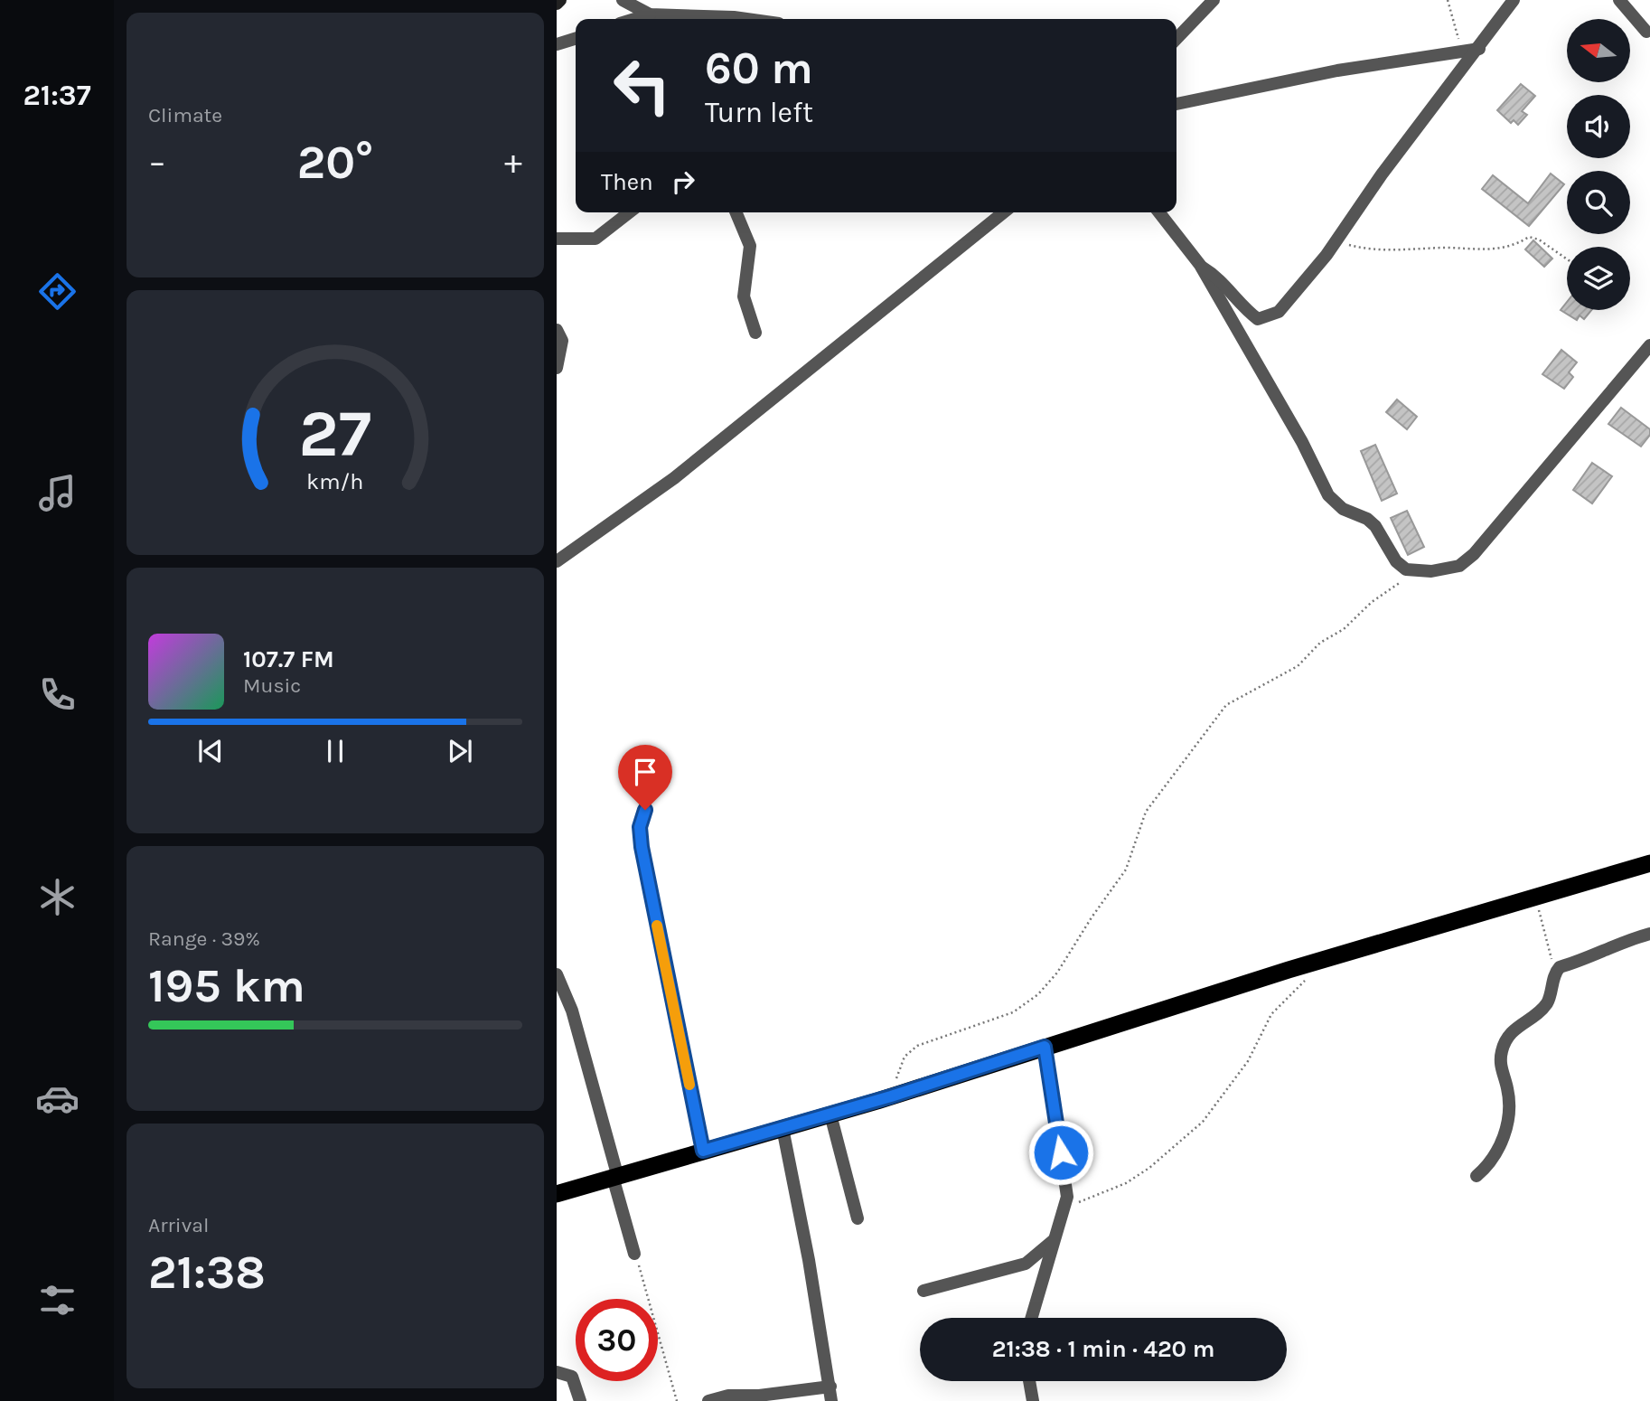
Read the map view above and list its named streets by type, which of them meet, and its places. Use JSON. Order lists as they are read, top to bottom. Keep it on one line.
{"north":"left","page":{"tabs":"21:37","tile":["Climate",["Range · 39%","195 km"],["Arrival","21:38"]],"turn":["60 m","Turn left"],"heat":["−","20°","+"],"then":"Then","song":["107.7 FM","Music"],"limit":"30","trip":"21:38 · 1 min · 420 m","gauge":["27","km/h"]}}
